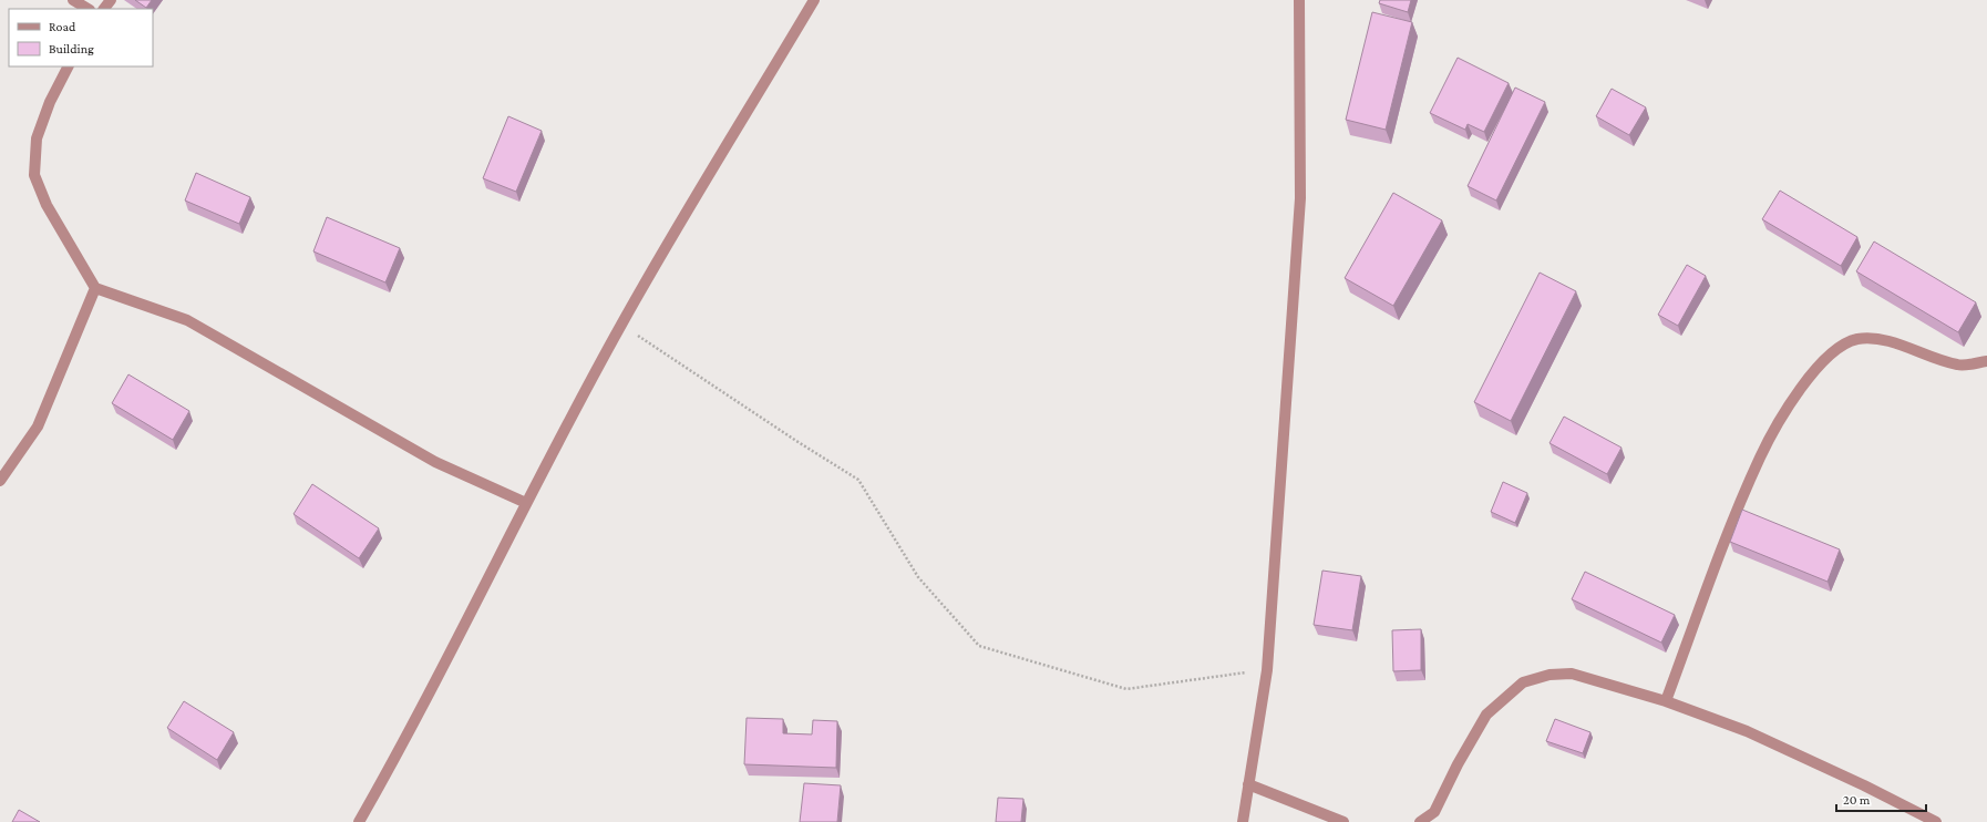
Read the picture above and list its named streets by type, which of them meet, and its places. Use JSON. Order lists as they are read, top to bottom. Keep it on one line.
{"legend":["Road","Building"],"scale_bar":"20 m"}
